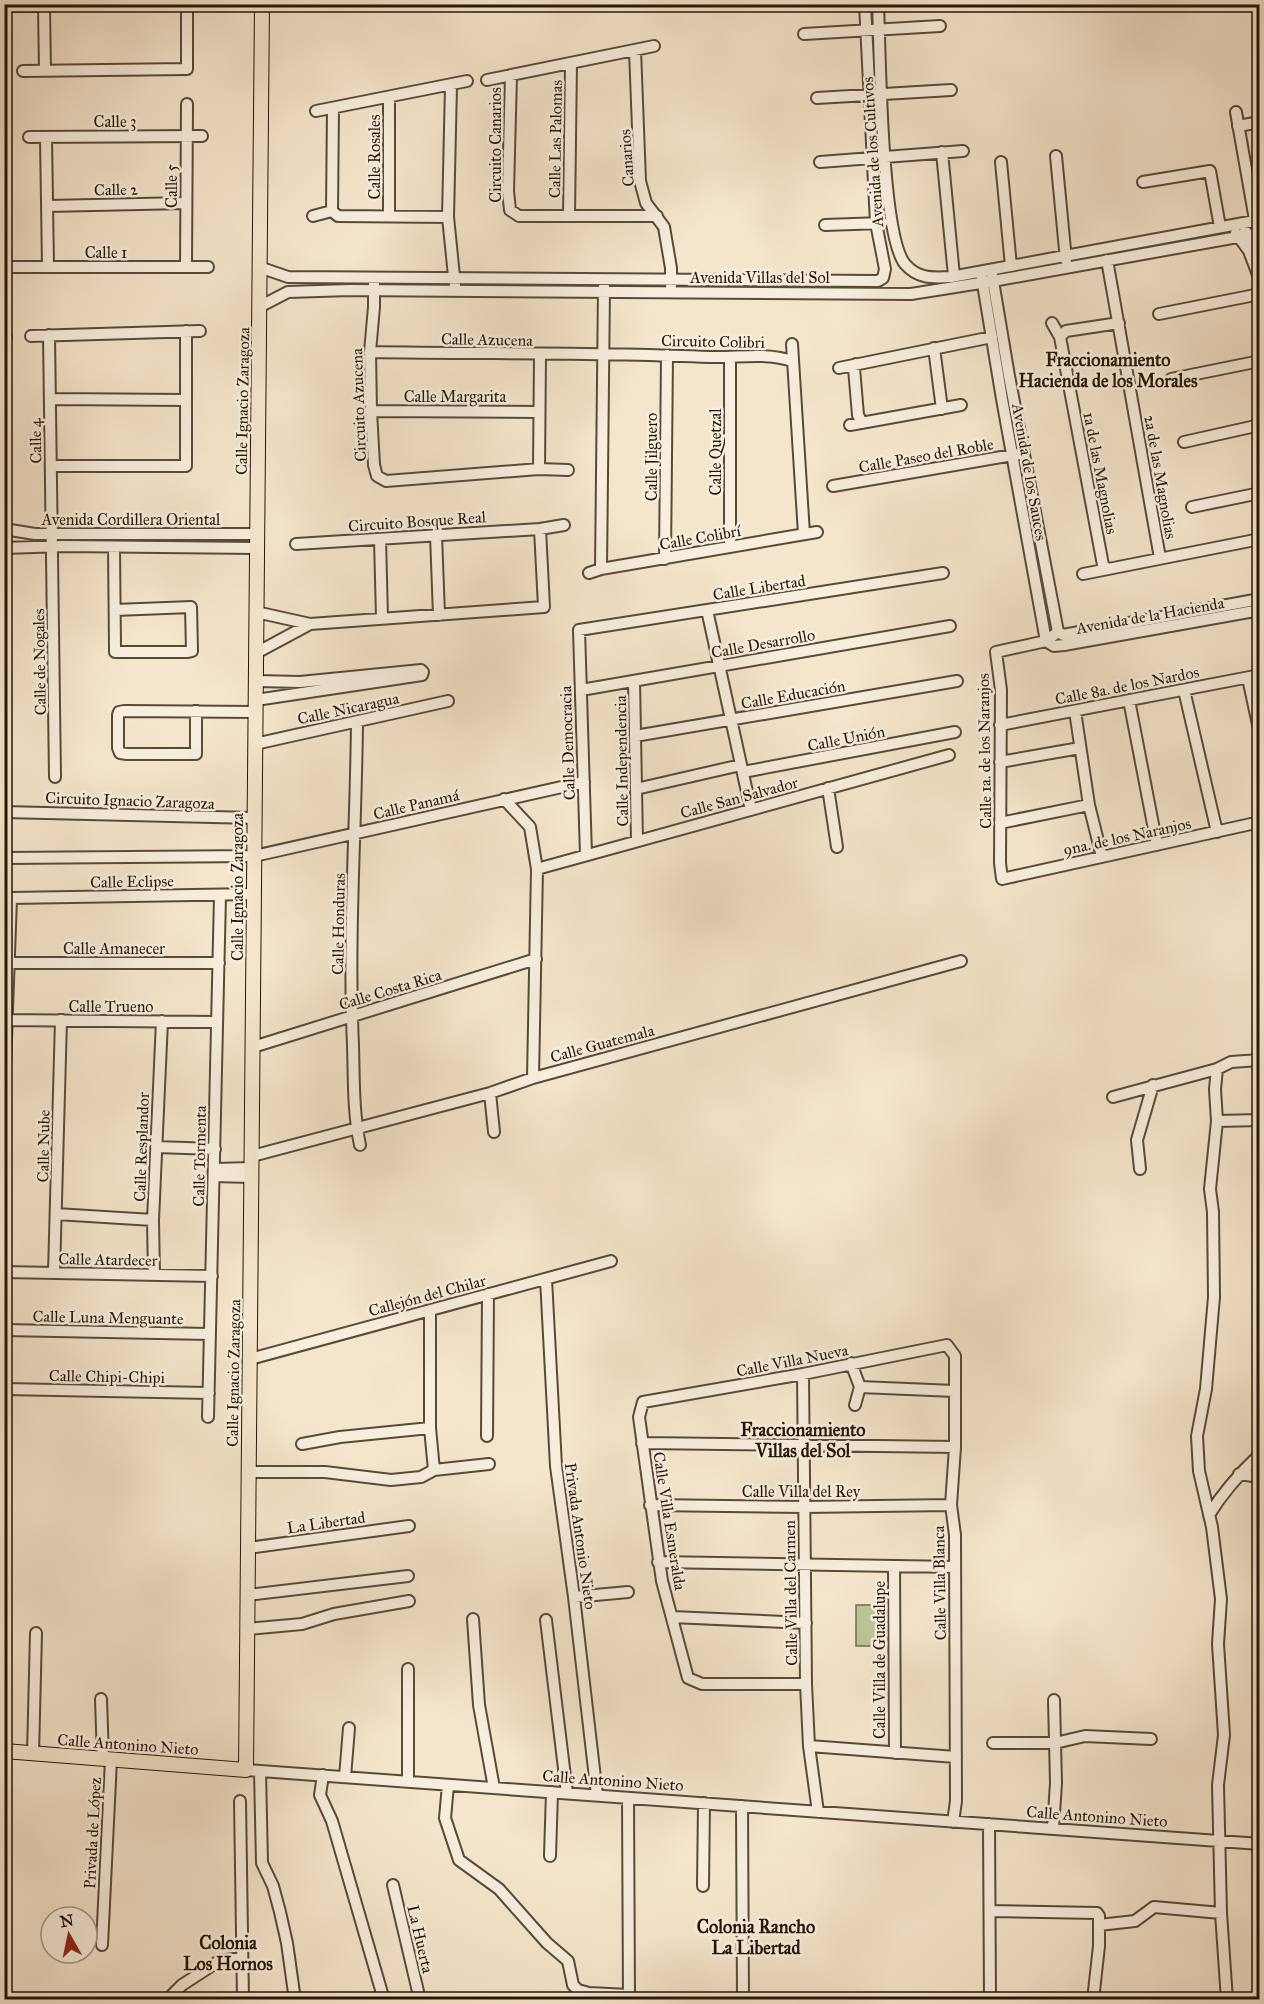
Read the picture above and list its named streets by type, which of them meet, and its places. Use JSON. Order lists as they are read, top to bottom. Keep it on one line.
{"streets":{"main road":["Calle Ignacio Zaragoza","Calle Antonino Nieto"],"street":["Calle 3","Calle Las Palomas","Circuito Canarios","Avenida de los Cultivos","Calle Rosales","Canarios","Calle 5","Calle 2","Calle 1","Avenida Villas del Sol","Calle Azucena","Circuito Colibri","Calle Margarita","Circuito Azucena","Calle 4","Calle Quetzal","Calle Paseo del Roble","Calle Jilguero","Avenida de los Sauces","1a de las Magnolias","2a de las Magnolias","Avenida Cordillera Oriental","Circuito Bosque Real","Calle Colibrí","Calle Libertad","Avenida de la Hacienda","Calle Desarrollo","Calle de Nogales","Calle 8a. de los Nardos","Calle Educación","Calle Nicaragua","Calle Unión","Calle Democracia","Calle 1a. de los Naranjos","Calle Independencia","Calle San Salvador","Circuito Ignacio Zaragoza","Calle Panamá","9na. de los Naranjos","Calle Eclipse","Calle Honduras","Calle Amanecer","Calle Costa Rica","Calle Trueno","Calle Guatemala","Calle Nube","Calle Resplandor","Calle Tormenta","Calle Atardecer","Callejón del Chilar","Calle Luna Menguante","Calle Villa Nueva","Calle Chipi-Chipi","Calle Villa del Rey","Calle Villa Esmeralda","La Libertad","Privada Antonio Nieto","Calle Villa Blanca","Calle Villa del Carmen","Calle Villa de Guadalupe","Privada de López","La Huerta"]},"crossings":[["Calle 3","Calle 5"],["Calle Las Palomas","Circuito Canarios"],["Circuito Canarios","Canarios"],["Avenida de los Cultivos","Avenida Villas del Sol"],["Canarios","Avenida Villas del Sol"],["Calle 5","Calle 2"],["Calle 5","Calle 1"],["Avenida Villas del Sol","Calle Ignacio Zaragoza"],["Avenida Villas del Sol","Circuito Azucena"],["Avenida Villas del Sol","Avenida de los Sauces"],["Avenida Villas del Sol","2a de las Magnolias"],["Calle Azucena","Circuito Colibri"],["Calle Azucena","Circuito Azucena"],["Circuito Colibri","Calle Quetzal"],["Circuito Colibri","Calle Jilguero"],["Calle Margarita","Circuito Azucena"],["Calle Ignacio Zaragoza","Avenida Cordillera Oriental"],["Calle Ignacio Zaragoza","Calle Nicaragua"],["Calle Ignacio Zaragoza","Circuito Ignacio Zaragoza"],["Calle Ignacio Zaragoza","Calle Panamá"],["Calle Ignacio Zaragoza","Calle Eclipse"],["Calle Ignacio Zaragoza","Calle Costa Rica"],["Calle Ignacio Zaragoza","Calle Guatemala"],["Calle Ignacio Zaragoza","Callejón del Chilar"],["Calle Ignacio Zaragoza","La Libertad"],["Calle Ignacio Zaragoza","Calle Antonino Nieto"],["Calle 4","Avenida Cordillera Oriental"],["Calle 4","Calle de Nogales"],["Calle Quetzal","Calle Colibrí"],["Calle Paseo del Roble","Avenida de los Sauces"],["Calle Jilguero","Calle Colibrí"],["Avenida de los Sauces","Avenida de la Hacienda"],["Avenida de los Sauces","Calle 1a. de los Naranjos"],["Avenida Cordillera Oriental","Calle de Nogales"],["Calle Libertad","Calle Democracia"],["Avenida de la Hacienda","Calle 1a. de los Naranjos"],["Calle Desarrollo","Calle Democracia"],["Calle Desarrollo","Calle Independencia"],["Calle 8a. de los Nardos","Calle 1a. de los Naranjos"],["Calle Educación","Calle Independencia"],["Calle Nicaragua","Calle Honduras"],["Calle Unión","Calle Independencia"],["Calle Democracia","Calle San Salvador"],["Calle Democracia","Calle Panamá"],["Calle 1a. de los Naranjos","9na. de los Naranjos"],["Calle Independencia","Calle San Salvador"],["Calle Panamá","Calle Honduras"],["Calle Eclipse","Calle Amanecer"],["Calle Eclipse","Calle Tormenta"],["Calle Honduras","Calle Costa Rica"],["Calle Honduras","Calle Guatemala"],["Calle Amanecer","Calle Tormenta"],["Calle Trueno","Calle Nube"],["Calle Trueno","Calle Resplandor"],["Calle Trueno","Calle Tormenta"],["Calle Guatemala","Calle Tormenta"],["Calle Nube","Calle Atardecer"],["Calle Resplandor","Calle Atardecer"],["Calle Tormenta","Calle Atardecer"],["Calle Tormenta","Calle Luna Menguante"],["Calle Tormenta","Calle Chipi-Chipi"],["Callejón del Chilar","Privada Antonio Nieto"],["Calle Villa Nueva","Calle Villa Esmeralda"],["Calle Villa Nueva","Calle Villa Blanca"],["Calle Villa Nueva","Calle Villa del Carmen"],["Calle Villa del Rey","Calle Villa Esmeralda"],["Calle Villa del Rey","Calle Villa Blanca"],["Calle Villa del Rey","Calle Villa del Carmen"],["Calle Villa Esmeralda","Calle Villa del Carmen"],["Privada Antonio Nieto","Calle Antonino Nieto"],["Calle Villa Blanca","Calle Antonino Nieto"],["Calle Villa del Carmen","Calle Antonino Nieto"],["Calle Antonino Nieto","Privada de López"]],"districts":["Fraccionamiento Hacienda de los Morales","Fraccionamiento Villas del Sol","Colonia Rancho La Libertad","Colonia Los Hornos"],"north":"top"}
